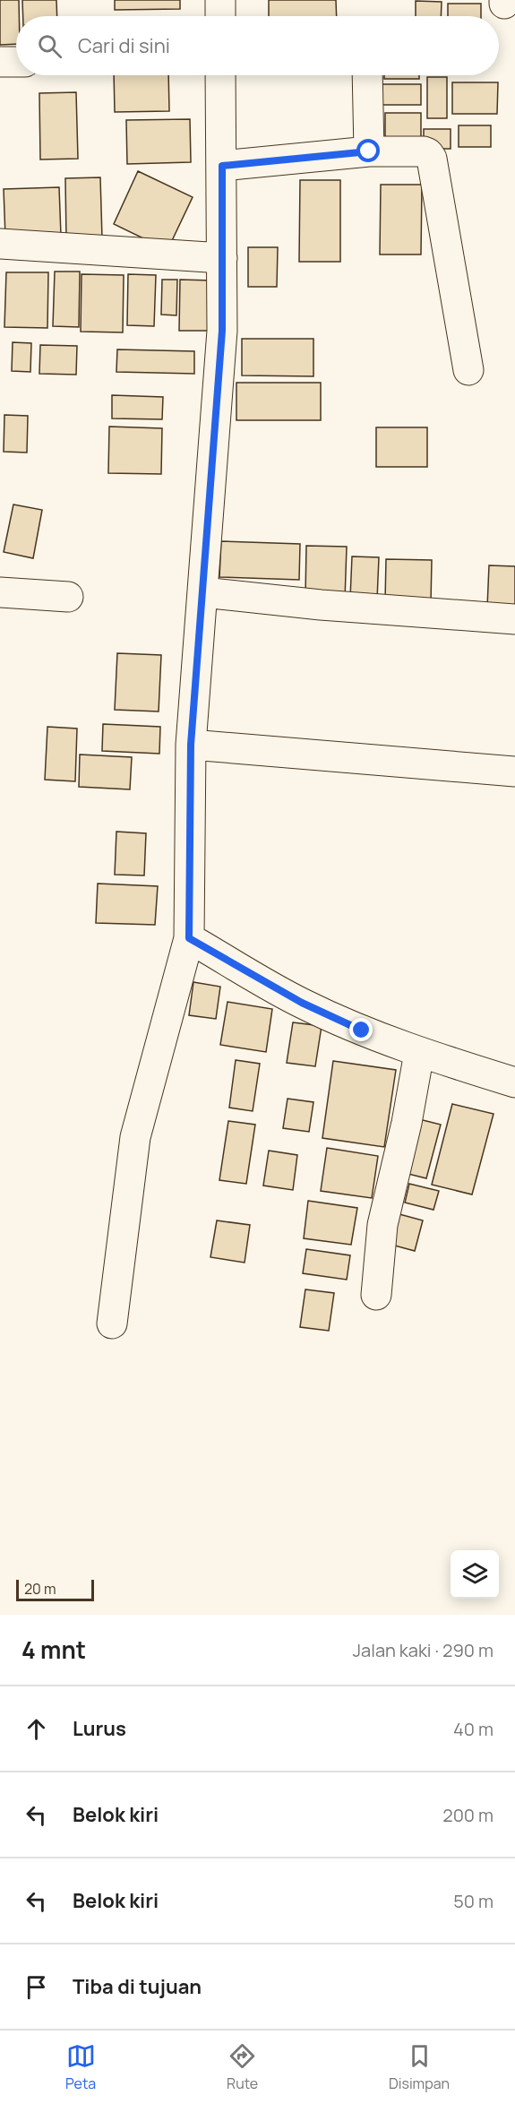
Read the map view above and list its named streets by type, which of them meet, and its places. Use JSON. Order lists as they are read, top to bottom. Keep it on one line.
{"scale_bar":"20 m","page":{"search":"Cari di sini","scale":"20 m","heading":["4 mnt","Jalan kaki · 290 m"],"list":[["Lurus","40 m"],["Belok kiri","200 m"],["Belok kiri","50 m"],"Tiba di tujuan"],"nav":["Peta","Rute","Disimpan"]}}
